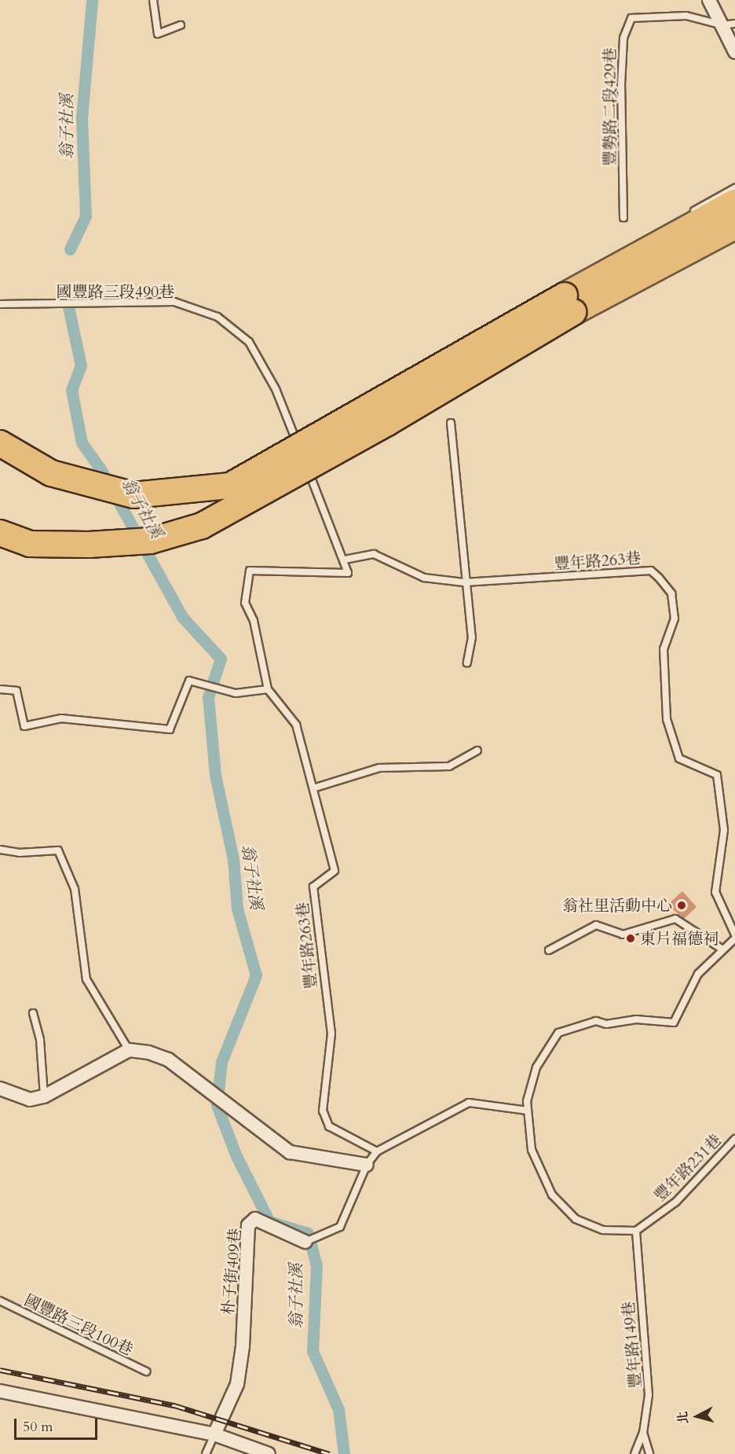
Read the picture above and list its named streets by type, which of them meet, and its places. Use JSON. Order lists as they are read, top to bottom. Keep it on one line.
{"streets":{"street":["朴子街409巷"],"lane":["豐勢路二段429巷","國豐路三段490巷","豐年路263巷","豐年路231巷","國豐路三段100巷","豐年路149巷"]},"crossings":[["國豐路三段490巷","豐年路263巷"],["豐年路263巷","朴子街409巷"],["豐年路231巷","豐年路149巷"]],"water":["翁子社溪"],"places":["翁社里活動中心","東片福德祠"],"scale_bar":"50 m","north":"left"}
